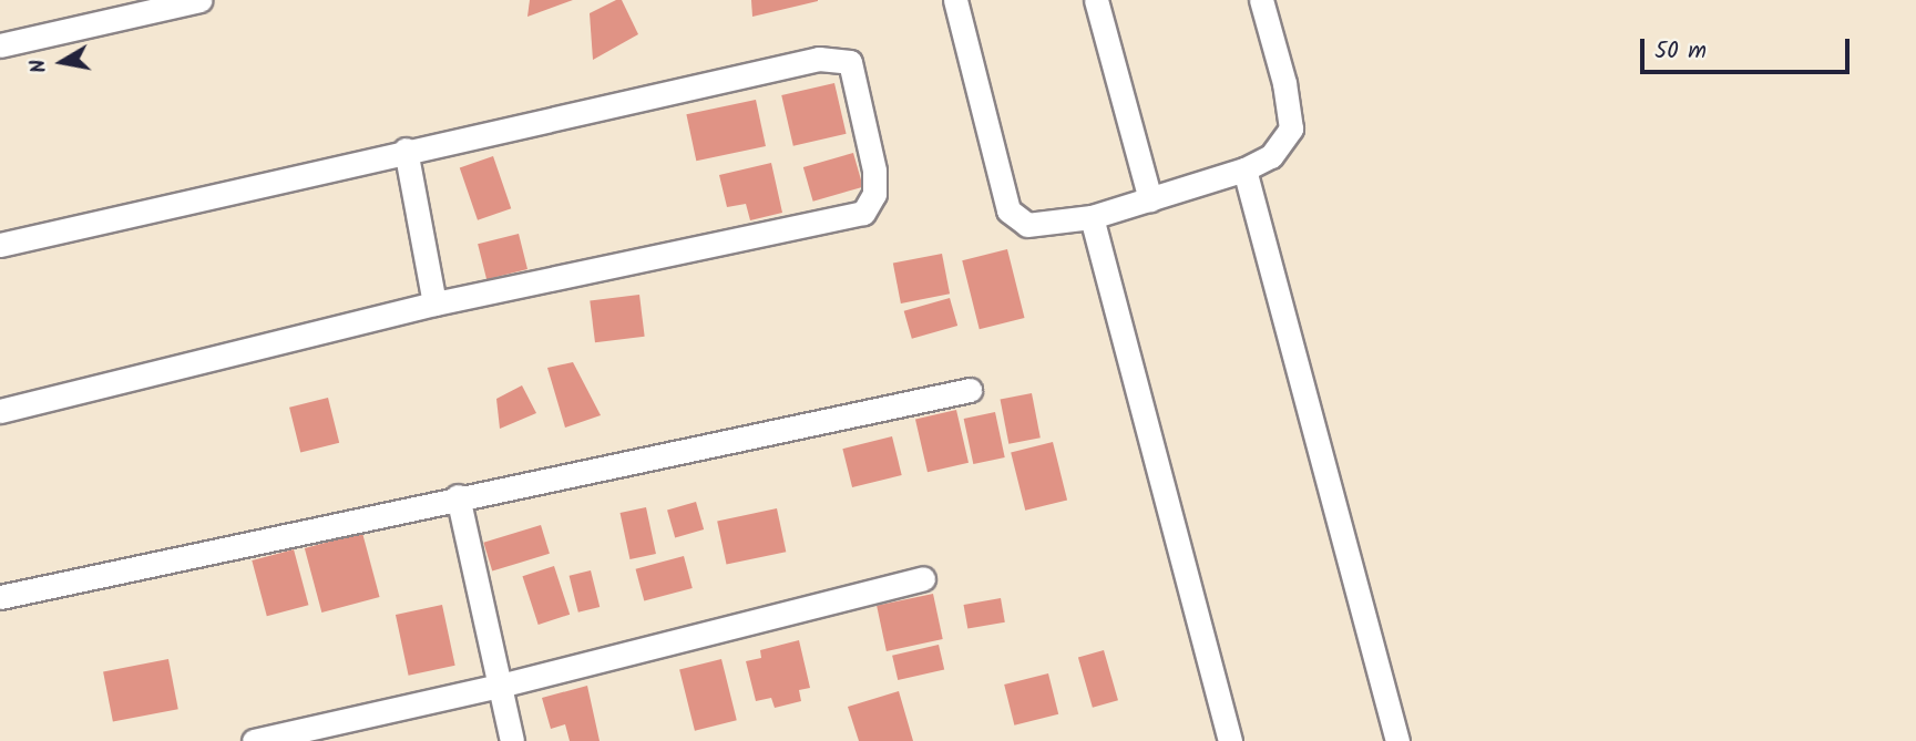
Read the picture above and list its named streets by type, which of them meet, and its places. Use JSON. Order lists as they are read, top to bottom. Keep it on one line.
{"scale_bar":"50 m","north":"left"}
